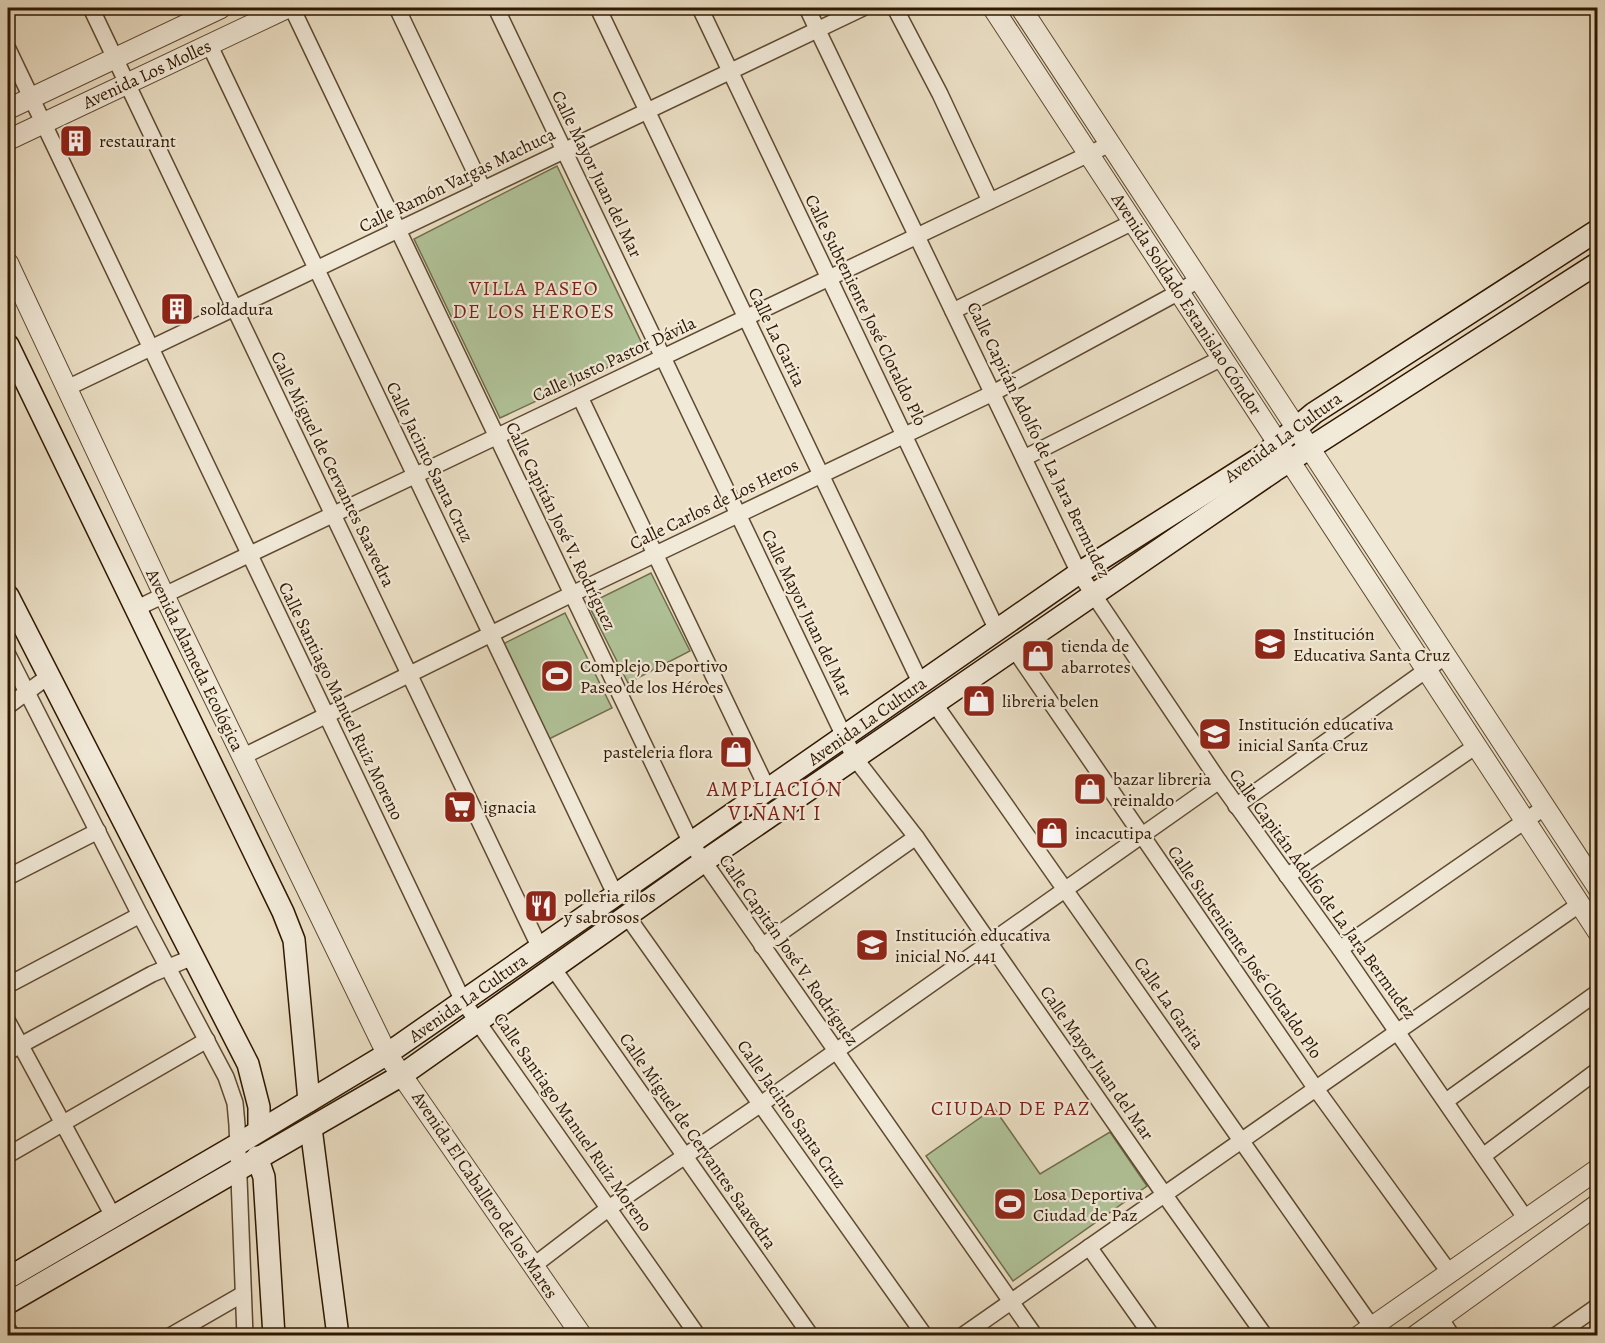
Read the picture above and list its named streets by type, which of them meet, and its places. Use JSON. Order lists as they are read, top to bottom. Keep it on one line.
{"streets":{"main road":["Avenida La Cultura","Avenida Alameda Ecológica"],"street":["Avenida Los Molles","Calle Mayor Juan del Mar","Calle Ramón Vargas Machuca","Avenida Soldado Estanislao Cóndor","Calle Subteniente José Clotaldo Plo","Calle La Garita","Calle Justo Pastor Dávila","Calle Capitán Adolfo de La Jara Bermudez","Calle Jacinto Santa Cruz","Calle Miguel de Cervantes Saavedra","Calle Carlos de Los Heros","Calle Capitán José V. Rodríguez","Calle Santiago Manuel Ruiz Moreno","Avenida El Caballero de los Mares"]},"crossings":[["Avenida Los Molles","Calle Jacinto Santa Cruz"],["Avenida Los Molles","Calle Miguel de Cervantes Saavedra"],["Avenida Los Molles","Calle Santiago Manuel Ruiz Moreno"],["Calle Mayor Juan del Mar","Calle Ramón Vargas Machuca"],["Calle Mayor Juan del Mar","Calle Justo Pastor Dávila"],["Calle Mayor Juan del Mar","Avenida La Cultura"],["Calle Mayor Juan del Mar","Calle Carlos de Los Heros"],["Calle Ramón Vargas Machuca","Calle Subteniente José Clotaldo Plo"],["Calle Ramón Vargas Machuca","Calle La Garita"],["Calle Ramón Vargas Machuca","Calle Capitán Adolfo de La Jara Bermudez"],["Calle Ramón Vargas Machuca","Calle Jacinto Santa Cruz"],["Calle Ramón Vargas Machuca","Calle Miguel de Cervantes Saavedra"],["Calle Ramón Vargas Machuca","Calle Capitán José V. Rodríguez"],["Calle Ramón Vargas Machuca","Avenida Alameda Ecológica"],["Calle Ramón Vargas Machuca","Calle Santiago Manuel Ruiz Moreno"],["Avenida Soldado Estanislao Cóndor","Calle Justo Pastor Dávila"],["Avenida Soldado Estanislao Cóndor","Avenida La Cultura"],["Avenida Soldado Estanislao Cóndor","Calle Carlos de Los Heros"],["Calle Subteniente José Clotaldo Plo","Calle Justo Pastor Dávila"],["Calle Subteniente José Clotaldo Plo","Avenida La Cultura"],["Calle Subteniente José Clotaldo Plo","Calle Carlos de Los Heros"],["Calle La Garita","Calle Justo Pastor Dávila"],["Calle La Garita","Avenida La Cultura"],["Calle La Garita","Calle Carlos de Los Heros"],["Calle Justo Pastor Dávila","Calle Capitán Adolfo de La Jara Bermudez"],["Calle Justo Pastor Dávila","Calle Jacinto Santa Cruz"],["Calle Justo Pastor Dávila","Calle Miguel de Cervantes Saavedra"],["Calle Justo Pastor Dávila","Calle Capitán José V. Rodríguez"],["Calle Justo Pastor Dávila","Avenida Alameda Ecológica"],["Calle Justo Pastor Dávila","Calle Santiago Manuel Ruiz Moreno"],["Avenida La Cultura","Calle Capitán Adolfo de La Jara Bermudez"],["Avenida La Cultura","Calle Jacinto Santa Cruz"],["Avenida La Cultura","Calle Miguel de Cervantes Saavedra"],["Avenida La Cultura","Calle Capitán José V. Rodríguez"],["Avenida La Cultura","Avenida Alameda Ecológica"],["Avenida La Cultura","Calle Santiago Manuel Ruiz Moreno"],["Avenida La Cultura","Avenida El Caballero de los Mares"],["Calle Capitán Adolfo de La Jara Bermudez","Calle Carlos de Los Heros"],["Calle Jacinto Santa Cruz","Calle Carlos de Los Heros"],["Calle Miguel de Cervantes Saavedra","Calle Carlos de Los Heros"],["Calle Carlos de Los Heros","Calle Capitán José V. Rodríguez"],["Calle Carlos de Los Heros","Avenida Alameda Ecológica"],["Calle Carlos de Los Heros","Calle Santiago Manuel Ruiz Moreno"],["Avenida Alameda Ecológica","Avenida El Caballero de los Mares"]],"districts":["VILLA PASEO DE LOS HEROES","AMPLIACIÓN VIÑANI I","CIUDAD DE PAZ"],"places":{"building":["restaurant","soldadura"],"school or university":["Institución Educativa Santa Cruz","Institución educativa inicial Santa Cruz","Institución educativa inicial No. 441"],"shop":["tienda de abarrotes","libreria belen","pasteleria flora","bazar libreria reinaldo","incacutipa"],"sports":["Complejo Deportivo Paseo de los Héroes","Losa Deportiva Ciudad de Paz"],"supermarket":["ignacia"],"restaurant":["polleria rilos y sabrosos"]}}
